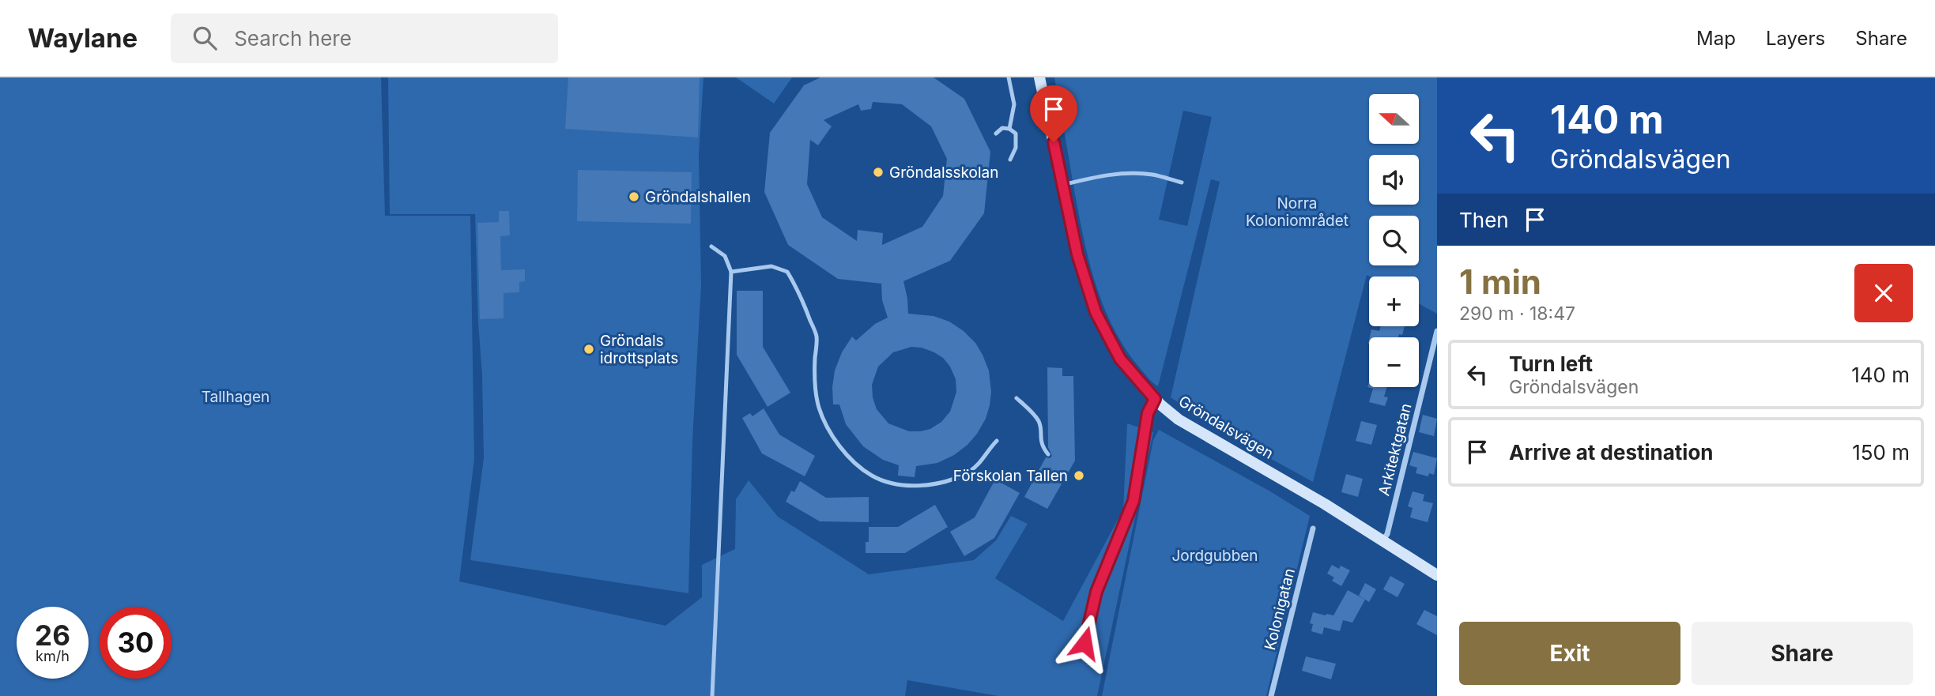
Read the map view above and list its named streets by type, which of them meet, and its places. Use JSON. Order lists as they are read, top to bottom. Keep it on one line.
{"streets":{"street":["Gröndalsvägen","Arkitektgatan","Kolonigatan"]},"crossings":[["Gröndalsvägen","Arkitektgatan"]],"parks":["Norra Koloniområdet","Tallhagen","Jordgubben"],"places":["Gröndalsskolan","Gröndalshallen","Gröndals idrottsplats","Förskolan Tallen"],"north":"left","page":{"header":"Waylane","search":"Search here","nav":["Map","Layers","Share"],"turn":["140 m","Gröndalsvägen"],"map_buttons":["+","−"],"then":"Then","heading":["1 min","290 m · 18:47"],"list":[{"name":"Turn left","note":"Gröndalsvägen","value":"140 m"},{"name":"Arrive at destination","value":"150 m"}],"speed":"26 km/h","limit":"30","buttons":["Exit","Share"]}}
